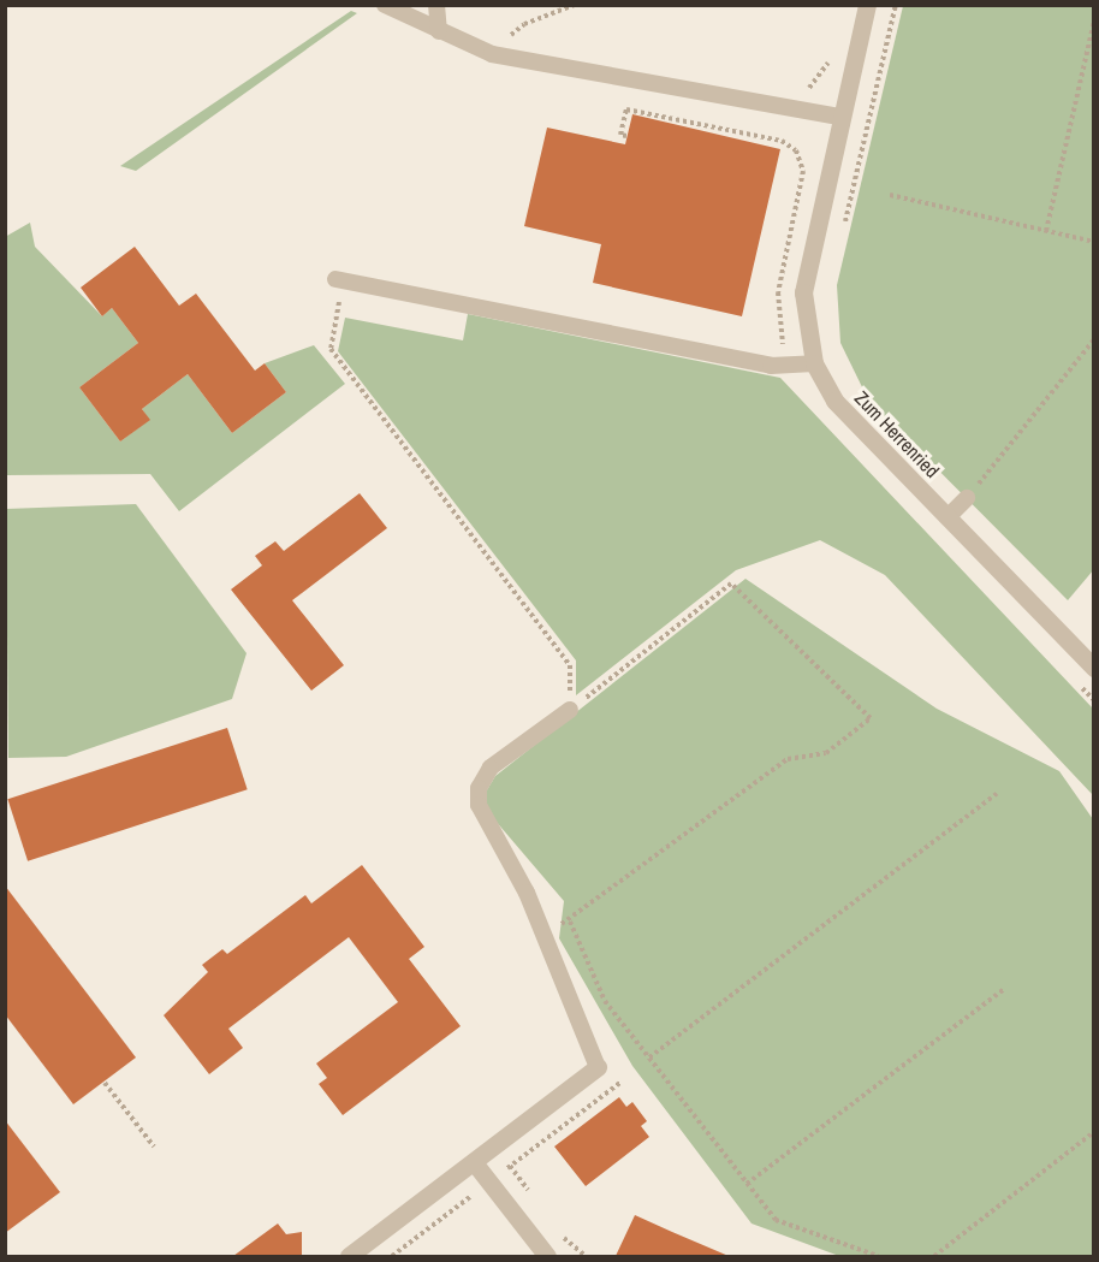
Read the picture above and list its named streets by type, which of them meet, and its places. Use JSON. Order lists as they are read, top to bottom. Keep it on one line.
{"streets":{"street":["Zum Herrenried"]}}
